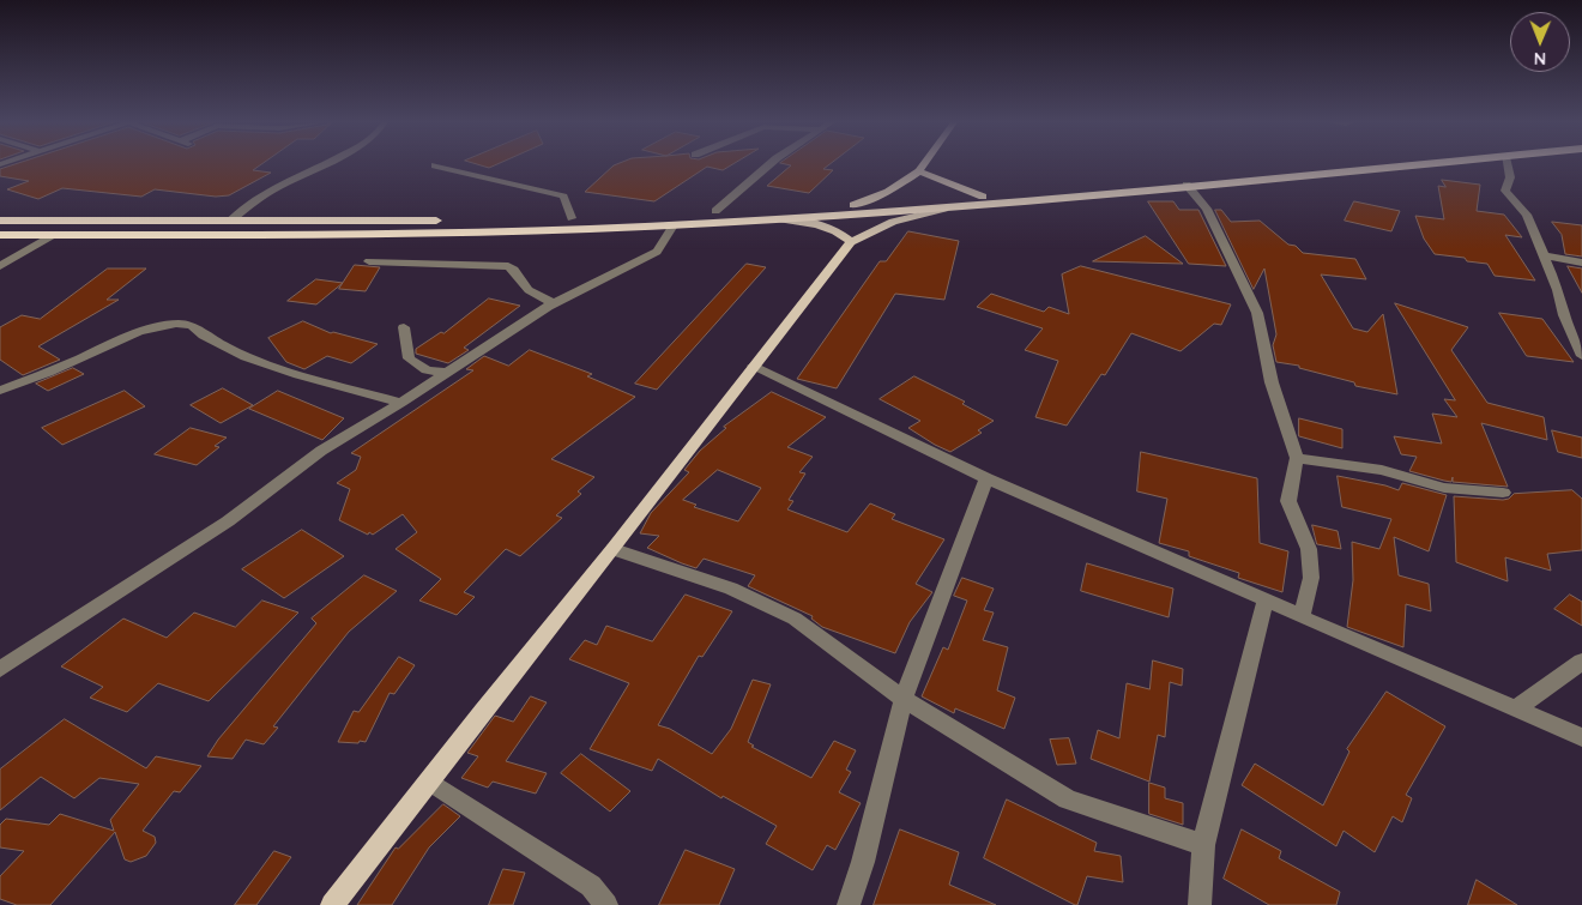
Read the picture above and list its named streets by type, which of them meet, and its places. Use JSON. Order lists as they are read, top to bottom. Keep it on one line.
{"north":"bottom"}
